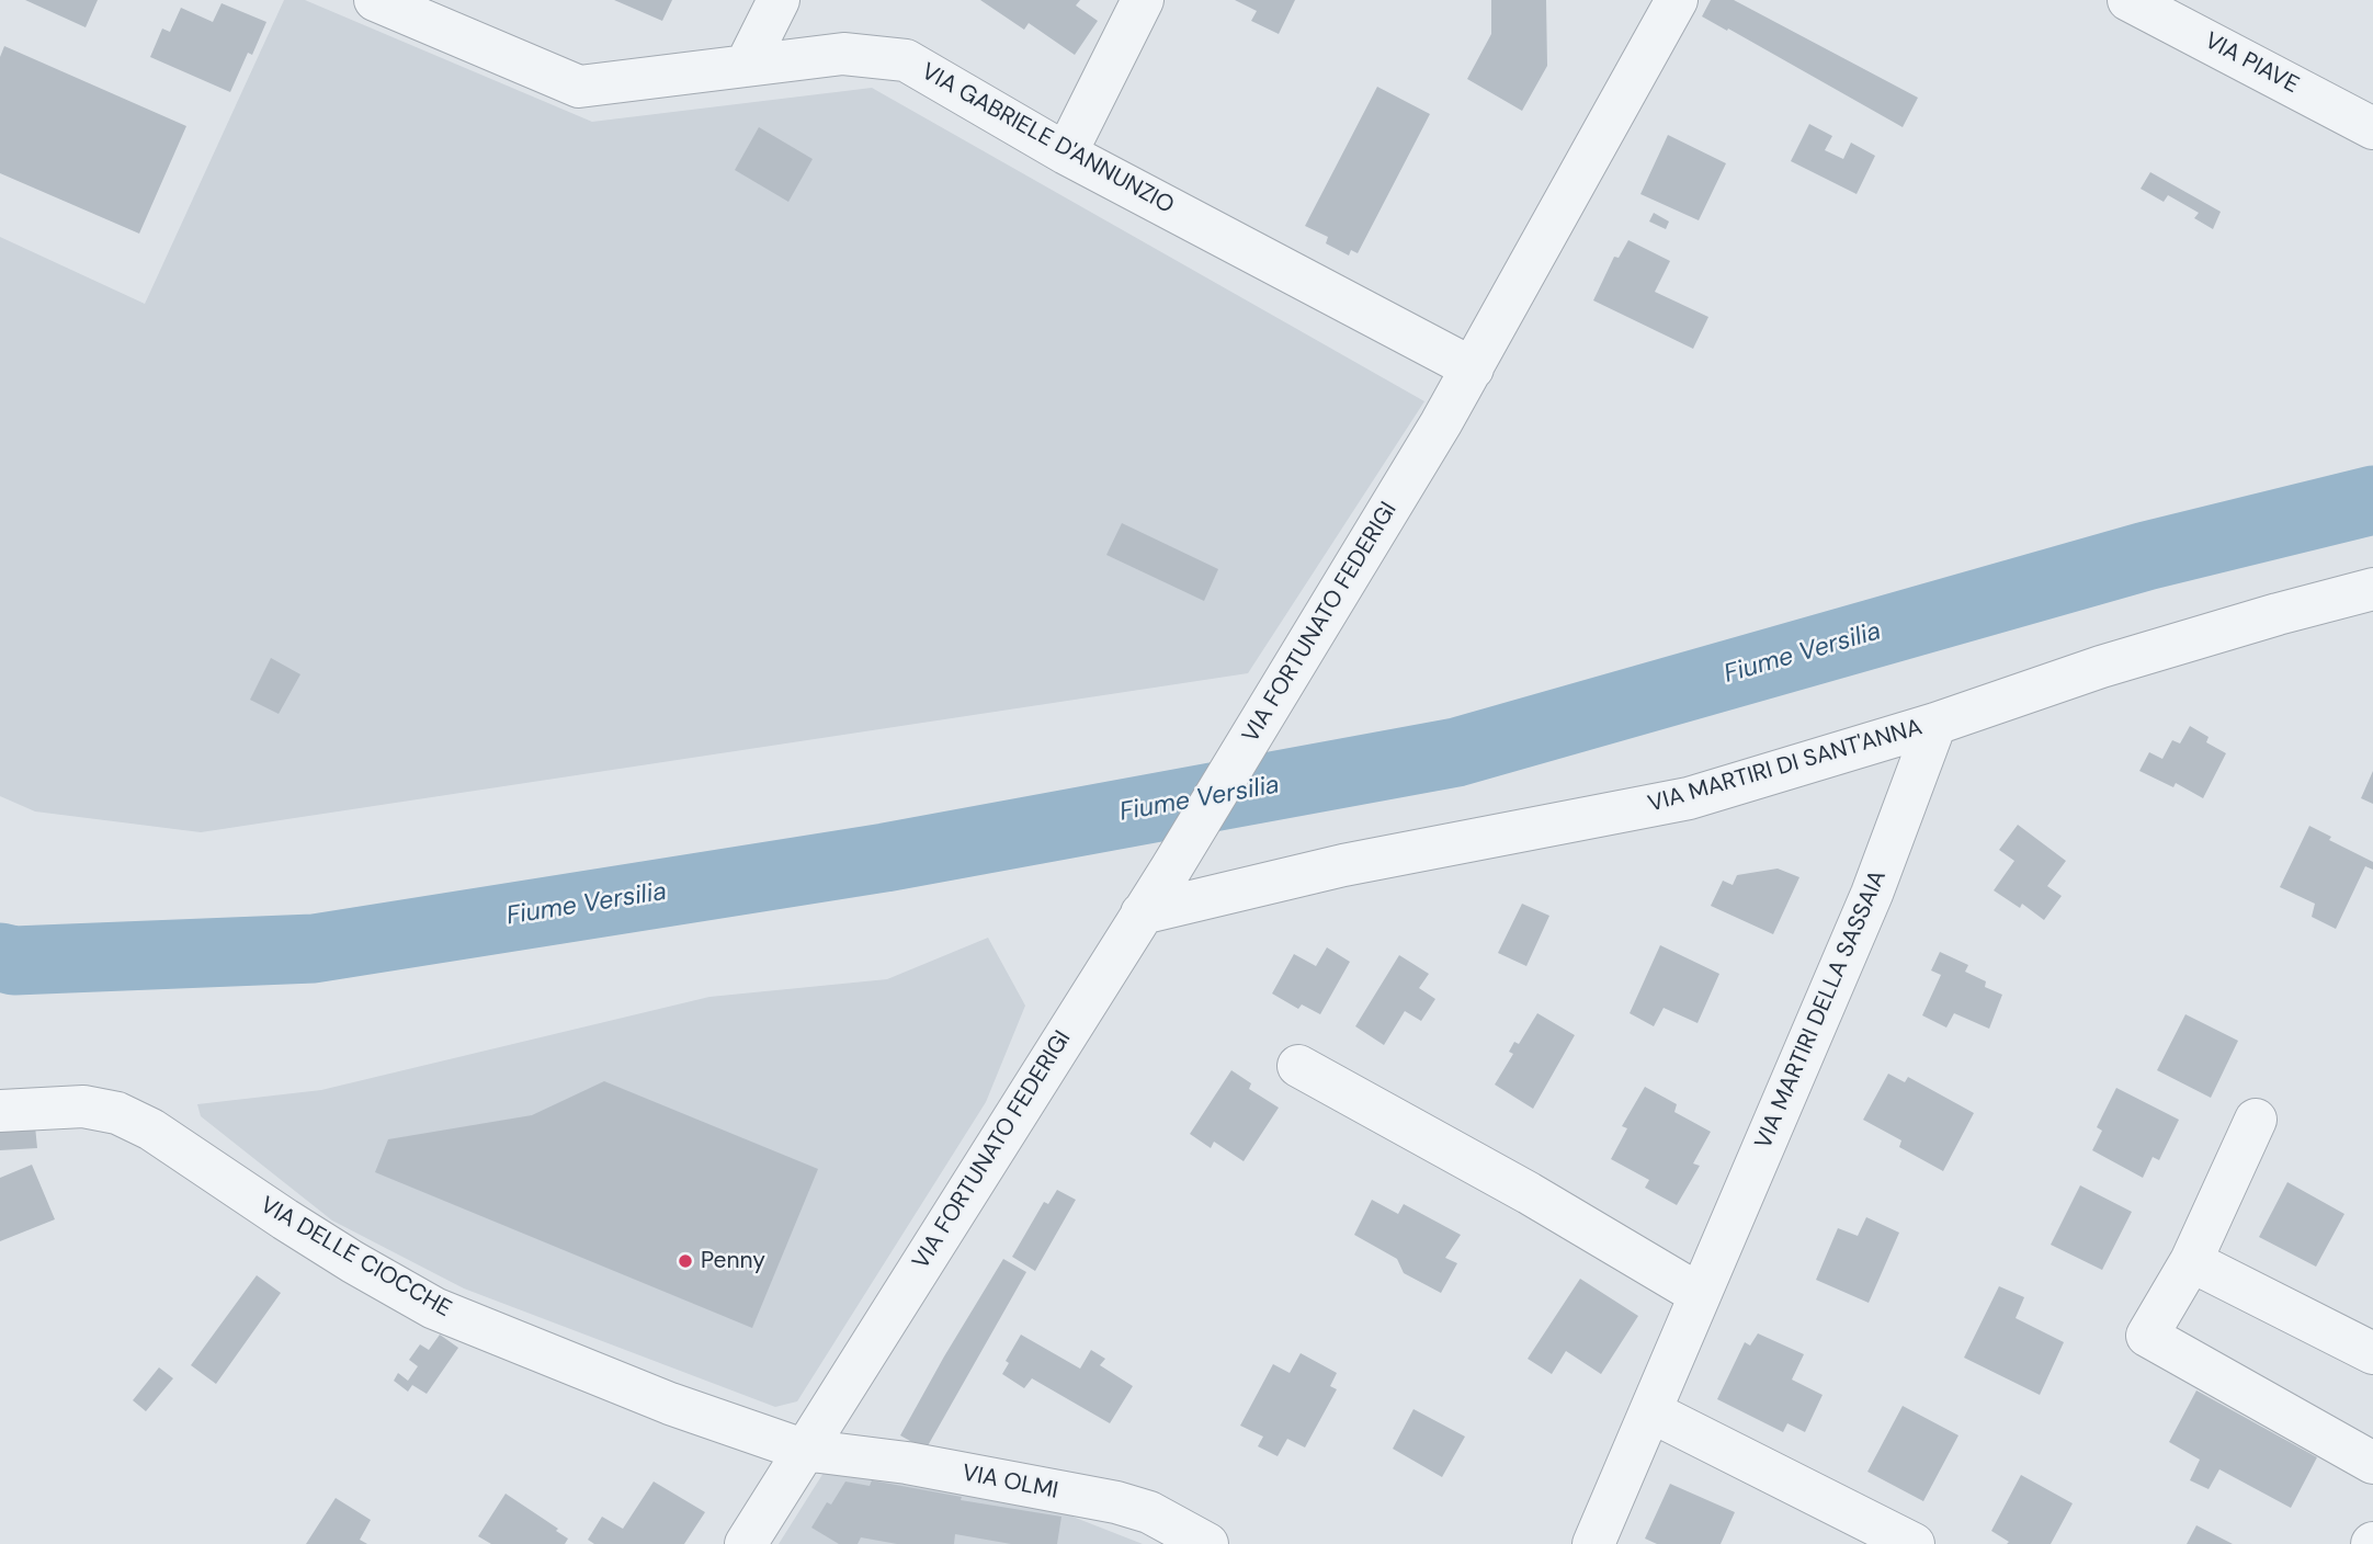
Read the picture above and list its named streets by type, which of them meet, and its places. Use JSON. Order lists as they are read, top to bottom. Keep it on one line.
{"streets":{"street":["VIA PIAVE","VIA GABRIELE D'ANNUNZIO","VIA FORTUNATO FEDERIGI","VIA MARTIRI DI SANT'ANNA","VIA MARTIRI DELLA SASSAIA","VIA DELLE CIOCCHE","VIA OLMI"]},"crossings":[["VIA GABRIELE D'ANNUNZIO","VIA FORTUNATO FEDERIGI"],["VIA FORTUNATO FEDERIGI","VIA MARTIRI DI SANT'ANNA"],["VIA FORTUNATO FEDERIGI","VIA DELLE CIOCCHE"],["VIA FORTUNATO FEDERIGI","VIA OLMI"],["VIA MARTIRI DI SANT'ANNA","VIA MARTIRI DELLA SASSAIA"],["VIA DELLE CIOCCHE","VIA OLMI"]],"water":["Fiume Versilia"],"places":["Penny"]}
